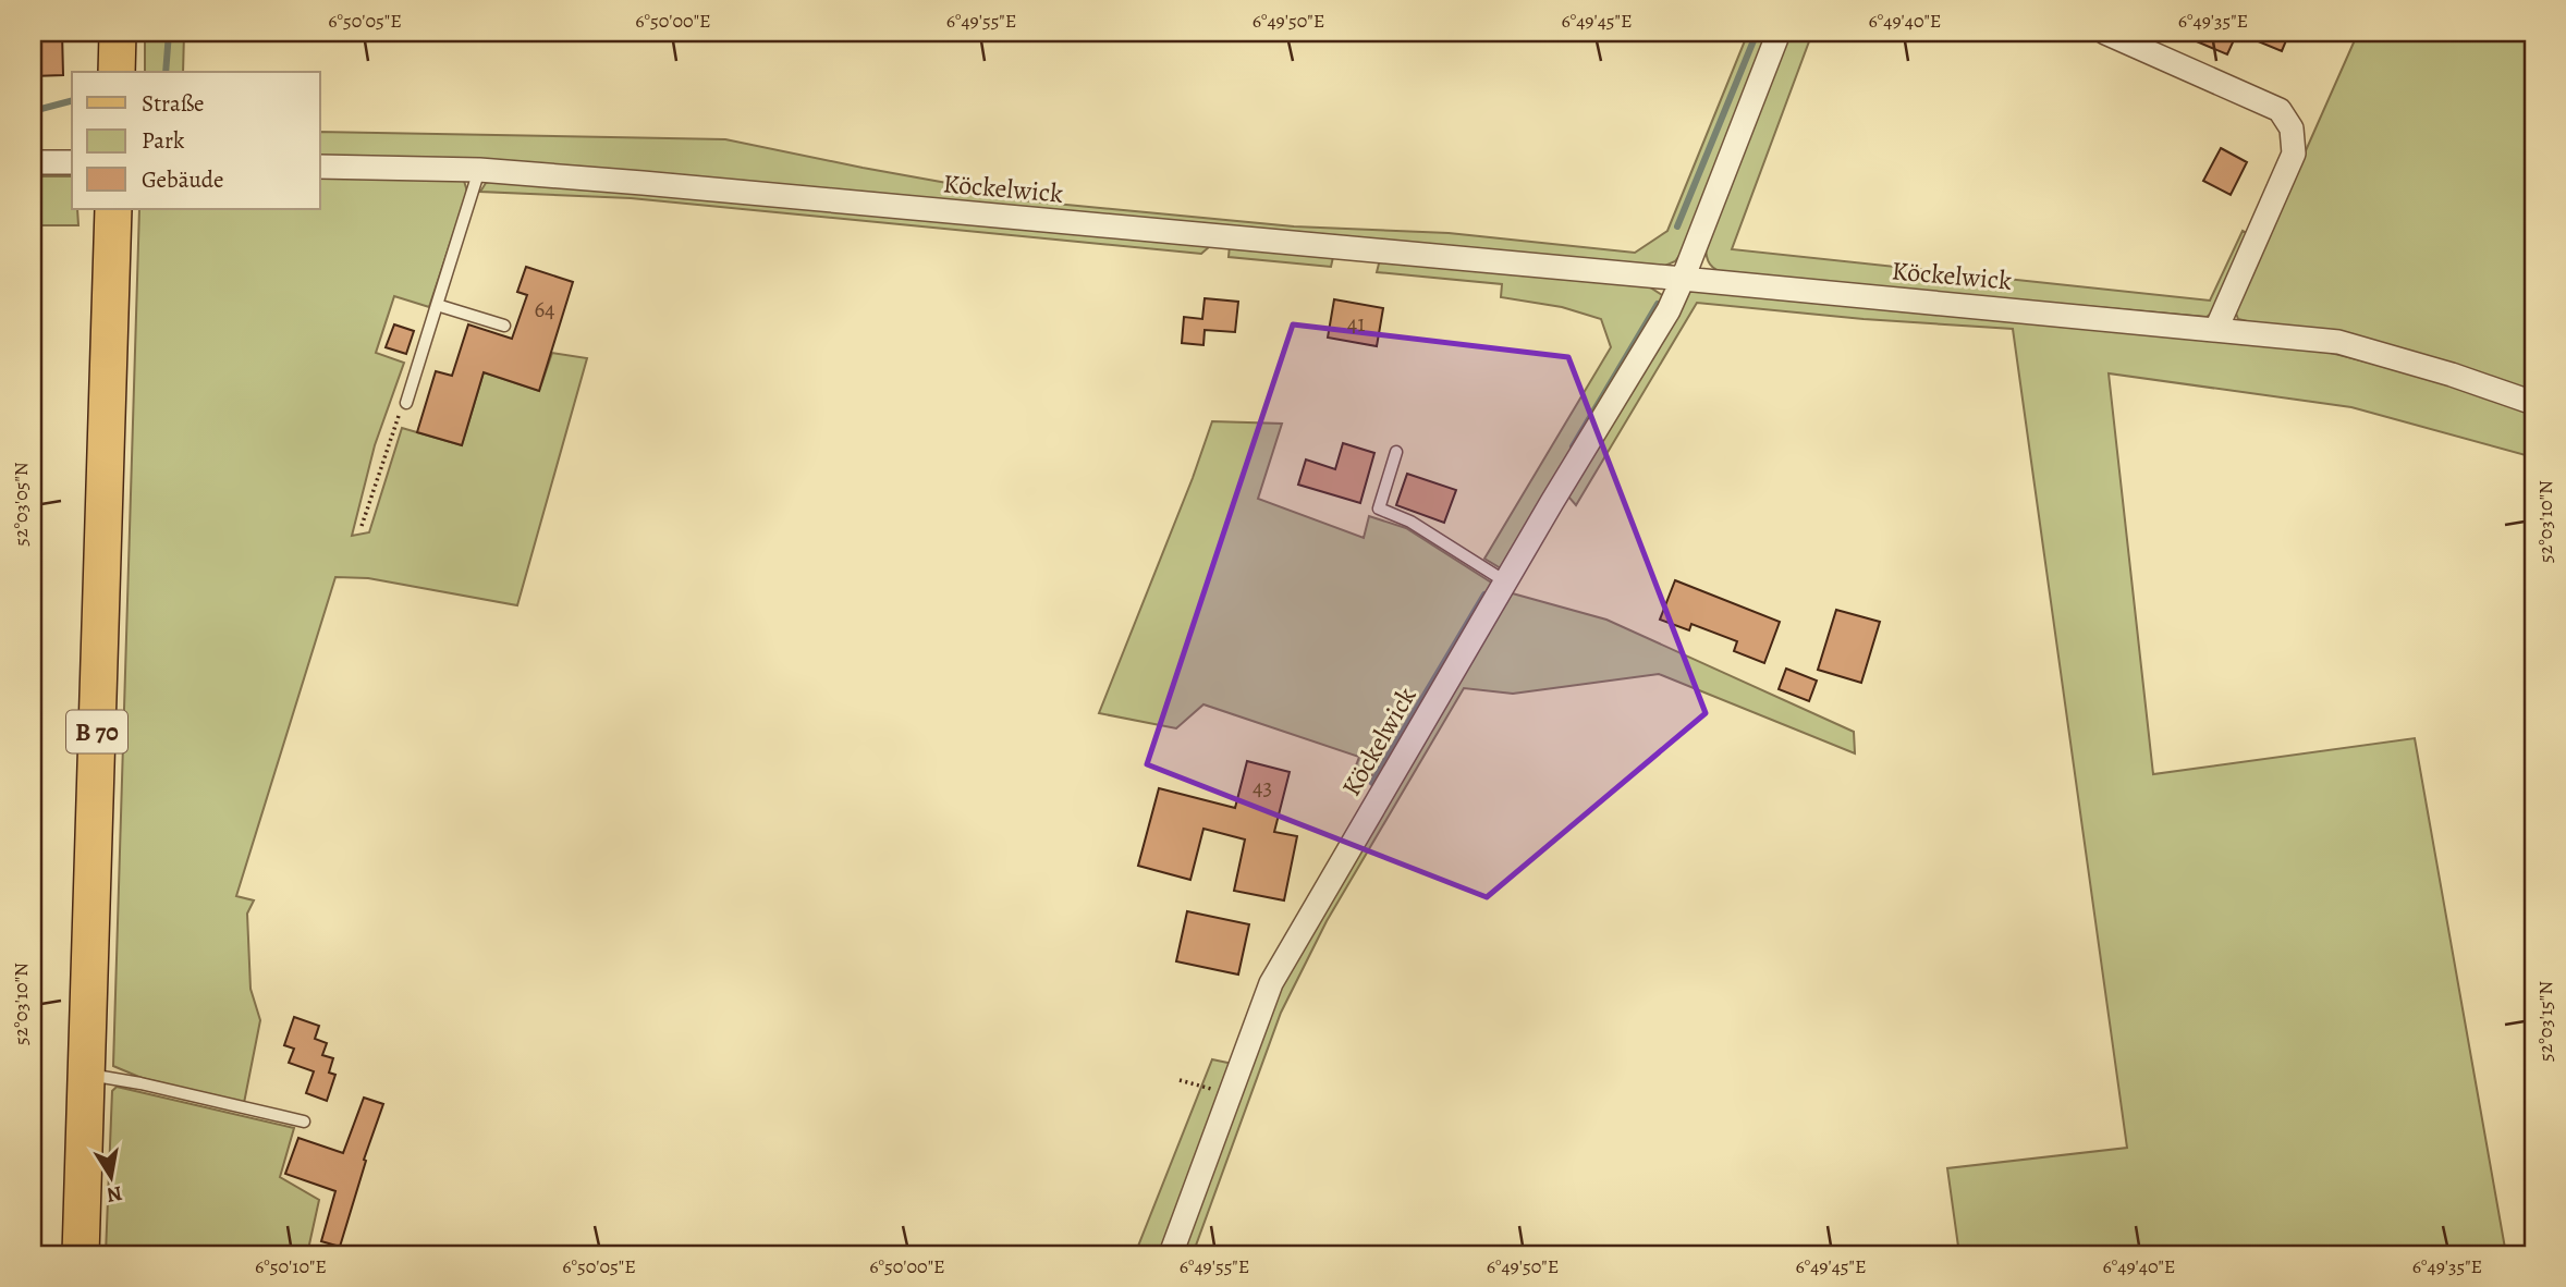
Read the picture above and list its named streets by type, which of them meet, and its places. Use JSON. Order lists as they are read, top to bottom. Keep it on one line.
{"streets":{"main road":["B 70"],"street":["Köckelwick"]},"house_numbers":["64","41","43"],"legend":["Straße","Park","Gebäude"],"north":"bottom","coordinates":["6°50'05\"E","6°50'00\"E","6°49'55\"E","6°49'50\"E","6°49'45\"E","6°49'40\"E","6°49'35\"E","52°03'05\"N","52°03'10\"N","52°03'15\"N","6°50'10\"E"]}
